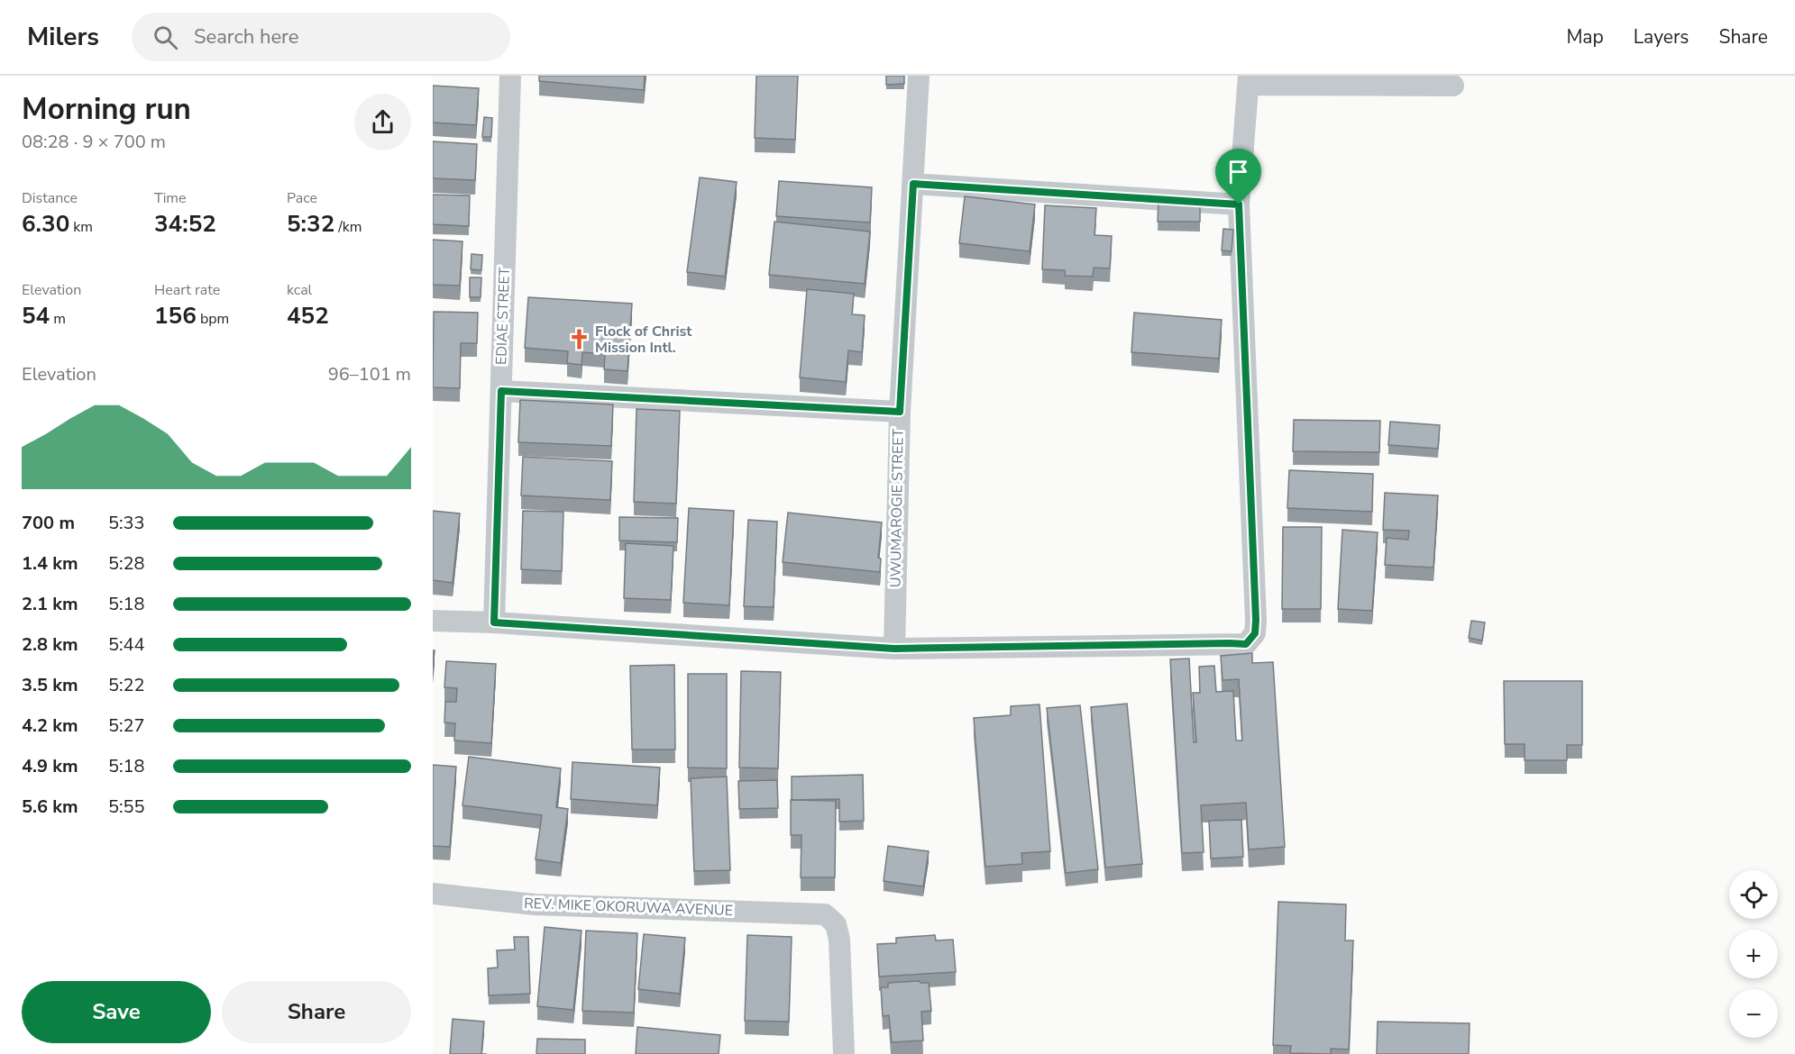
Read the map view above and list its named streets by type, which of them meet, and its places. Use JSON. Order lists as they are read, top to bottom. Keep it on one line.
{"streets":{"street":["EDIAE STREET","UWUMAROGIE STREET","REV. MIKE OKORUWA AVENUE"]},"places":{"church":["Flock of Christ Mission Intl."]},"page":{"header":"Milers","search":"Search here","nav":["Map","Layers","Share"],"heading":["Morning run","08:28 · 9 × 700 m"],"stats":[["Distance","6.30 km"],["Time","34:52"],["Pace","5:32 /km"],["Elevation","54 m"],["Heart rate","156 bpm"],["kcal","452"]],"chart":["Elevation","96–101 m"],"list":[{"name":"700 m","note":"5:33"},{"name":"1.4 km","note":"5:28"},{"name":"2.1 km","note":"5:18"},{"name":"2.8 km","note":"5:44"},{"name":"3.5 km","note":"5:22"},{"name":"4.2 km","note":"5:27"},{"name":"4.9 km","note":"5:18"},{"name":"5.6 km","note":"5:55"}],"map_buttons":["+","−"],"buttons":["Save","Share"]}}
